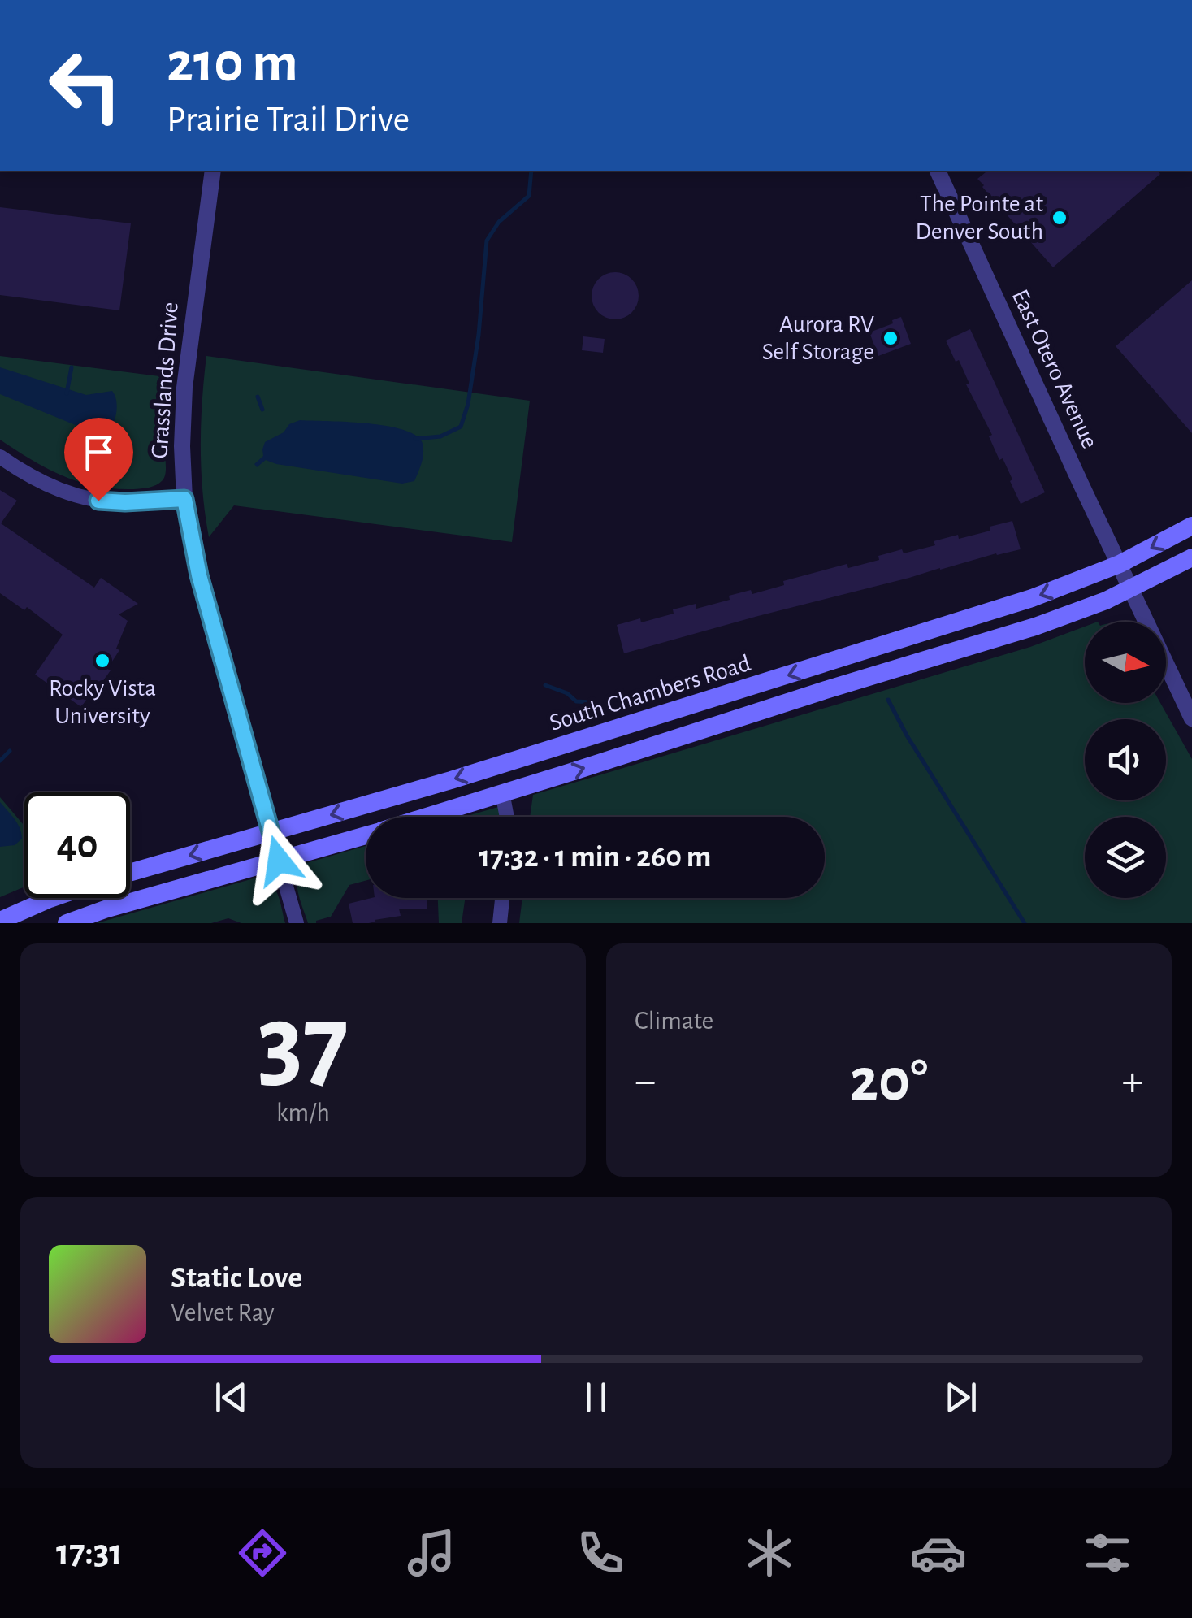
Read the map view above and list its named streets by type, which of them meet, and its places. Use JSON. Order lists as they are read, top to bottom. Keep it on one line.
{"streets":{"main road":["South Chambers Road"],"street":["East Otero Avenue","Grasslands Drive"]},"crossings":[["East Otero Avenue","South Chambers Road"],["Grasslands Drive","South Chambers Road"]],"places":["The Pointe at Denver South","Aurora RV Self Storage","Rocky Vista University"],"north":"right","page":{"turn":["210 m","Prairie Trail Drive"],"limit":"40","trip":"17:32 · 1 min · 260 m","tile":[["37","km/h"],"Climate"],"heat":["−","20°","+"],"song":["Static Love","Velvet Ray"],"tabs":"17:31"}}
